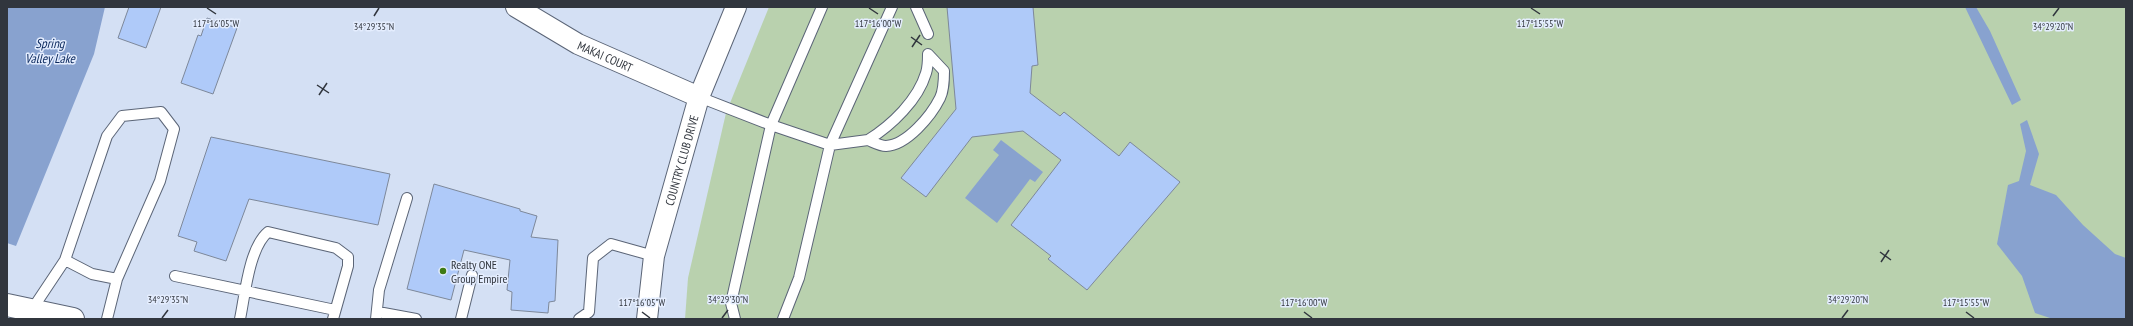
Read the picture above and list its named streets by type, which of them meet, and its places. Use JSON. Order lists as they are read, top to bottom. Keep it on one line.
{"streets":{"street":["MAKAI COURT","COUNTRY CLUB DRIVE"]},"crossings":[["MAKAI COURT","COUNTRY CLUB DRIVE"]],"water":["Spring Valley Lake"],"places":["Realty ONE Group Empire"],"coordinates":["117°16'05\"W","117°16'00\"W","117°15'55\"W","34°29'20\"N","34°29'35\"N","34°29'30\"N"]}
